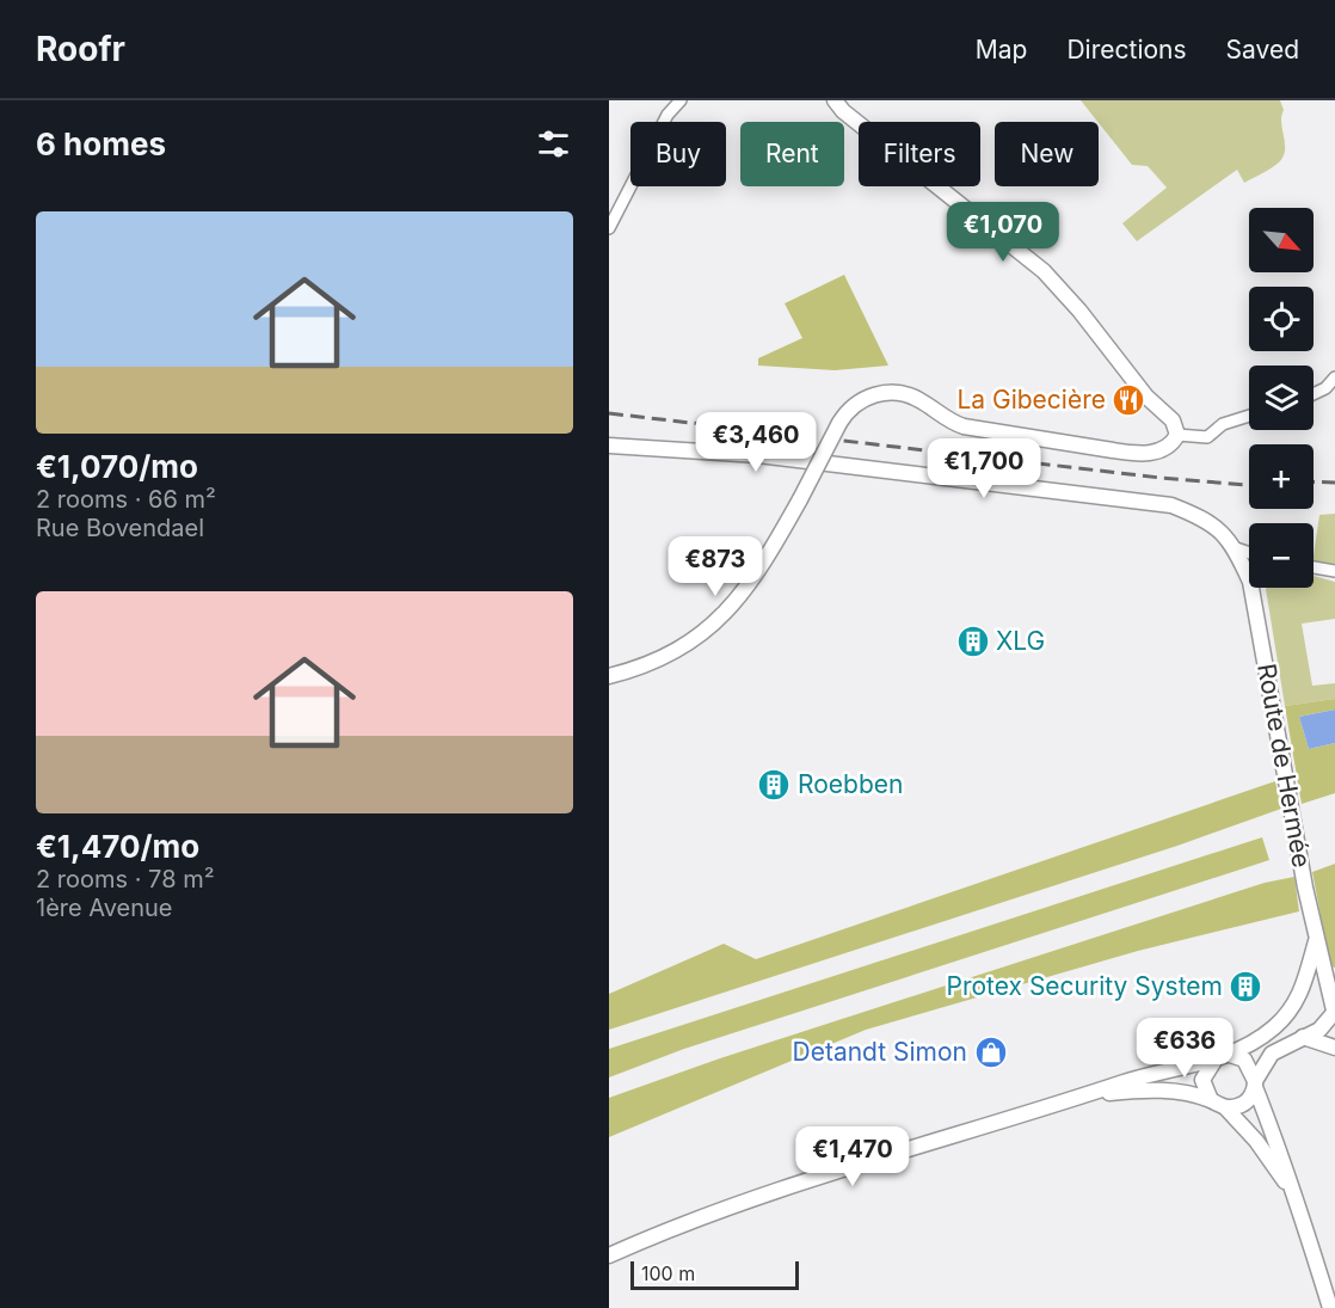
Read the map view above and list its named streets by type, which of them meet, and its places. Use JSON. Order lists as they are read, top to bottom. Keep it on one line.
{"streets":{"street":["Route de Hermée"]},"places":{"restaurant":["La Gibecière"],"building":["XLG","Roebben","Protex Security System"],"shop":["Detandt Simon"]},"scale_bar":"100 m","north":"bottom right","page":{"header":"Roofr","nav":["Map","Directions","Saved"],"heading":"6 homes","chip":["Buy","Rent","Filters","New"],"list":[{"name":"€1,070/mo","note":"2 rooms · 66 m² · Rue Bovendael"},{"name":"€1,470/mo","note":"2 rooms · 78 m² · 1ère Avenue"}],"price":["€1,070","€3,460","€1,700","€873","€636","€1,470"],"map_buttons":["+","−"],"scale":"100 m"}}
